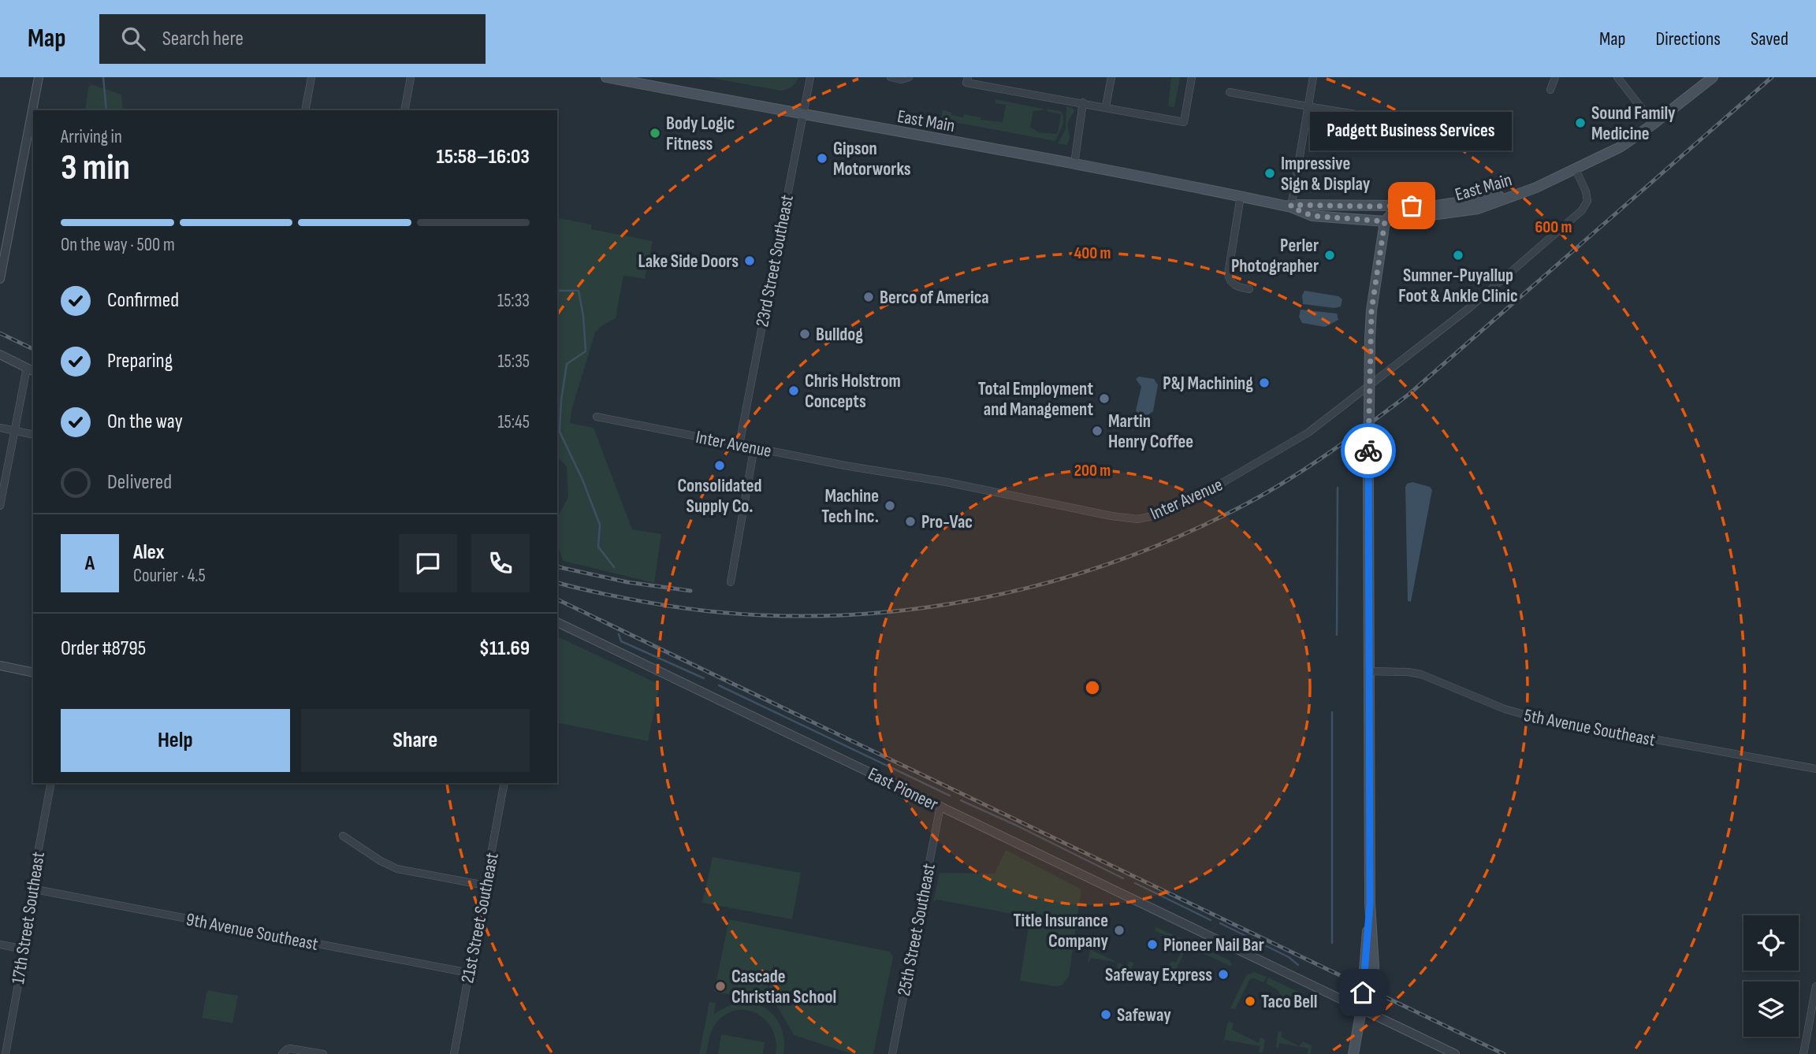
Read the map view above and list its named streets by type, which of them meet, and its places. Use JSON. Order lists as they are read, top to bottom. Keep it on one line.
{"streets":{"main road":["East Main"],"street":["23rd Street Southeast","Inter Avenue","5th Avenue Southeast","East Pioneer","17th Street Southeast","21st Street Southeast","25th Street Southeast","9th Avenue Southeast"]},"crossings":[["East Main","23rd Street Southeast"],["East Main","Inter Avenue"],["23rd Street Southeast","Inter Avenue"],["East Pioneer","25th Street Southeast"],["17th Street Southeast","9th Avenue Southeast"],["21st Street Southeast","9th Avenue Southeast"]],"places":["Sound Family Medicine","Body Logic Fitness","Gipson Motorworks","Impressive Sign & Display","Padgett Business Services","Perler Photographer","Sumner-Puyallup Foot & Ankle Clinic","Lake Side Doors","Berco of America","Bulldog","P&J Machining","Chris Holstrom Concepts","Total Employment and Management","Martin Henry Coffee","Consolidated Supply Co.","Machine Tech Inc.","Pro-Vac","Title Insurance Company","Pioneer Nail Bar","Safeway Express","Cascade Christian School","Taco Bell","Safeway"],"page":{"header":"Map","search":"Search here","nav":["Map","Directions","Saved"],"heading":["3 min","Arriving in","15:58–16:03"],"panel":["Alex","Courier · 4.5","Order #8795","$11.69"],"bubble":"Padgett Business Services","bar":"On the way · 500 m","list":[["Confirmed","15:33"],["Preparing","15:35"],["On the way","15:45"],"Delivered"],"round":"A","buttons":["Help","Share"]},"rings":["600 m","400 m","200 m"]}
